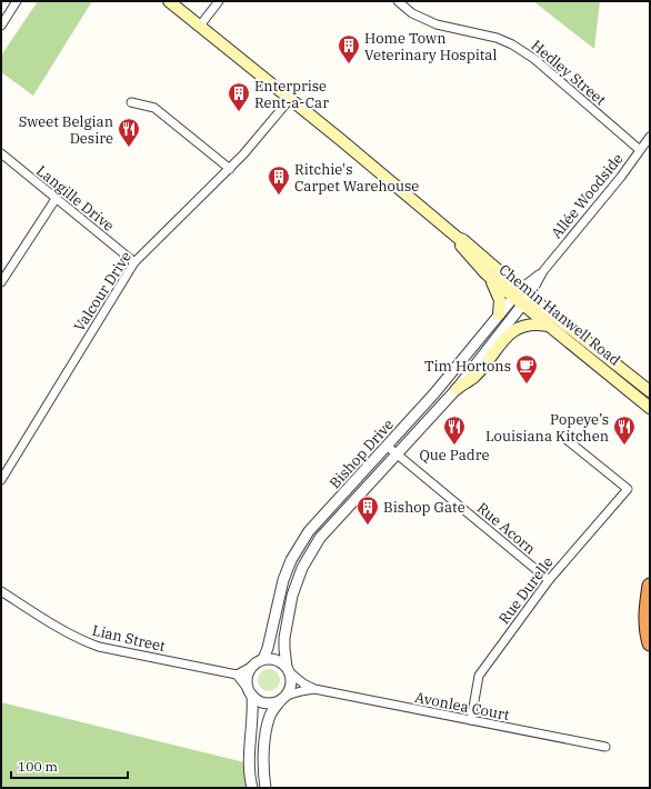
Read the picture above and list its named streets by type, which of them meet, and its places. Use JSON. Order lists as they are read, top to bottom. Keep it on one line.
{"streets":{"main road":["Chemin Hanwell Road"],"street":["Hedley Street","Allée Woodside","Langille Drive","Valcour Drive","Bishop Drive","Rue Acorn","Rue Durelle","Lian Street","Avonlea Court"]},"crossings":[["Hedley Street","Allée Woodside"],["Allée Woodside","Chemin Hanwell Road"],["Allée Woodside","Bishop Drive"],["Langille Drive","Valcour Drive"],["Valcour Drive","Chemin Hanwell Road"],["Chemin Hanwell Road","Bishop Drive"],["Bishop Drive","Rue Acorn"],["Bishop Drive","Avonlea Court"],["Rue Acorn","Rue Durelle"],["Rue Durelle","Avonlea Court"]],"places":{"building":["Home Town Veterinary Hospital","Enterprise Rent-a-Car","Ritchie's Carpet Warehouse","Bishop Gate"],"restaurant":["Sweet Belgian Desire","Que Padre","Popeye’s Louisiana Kitchen"],"cafe":["Tim Hortons"]},"scale_bar":"100 m"}
